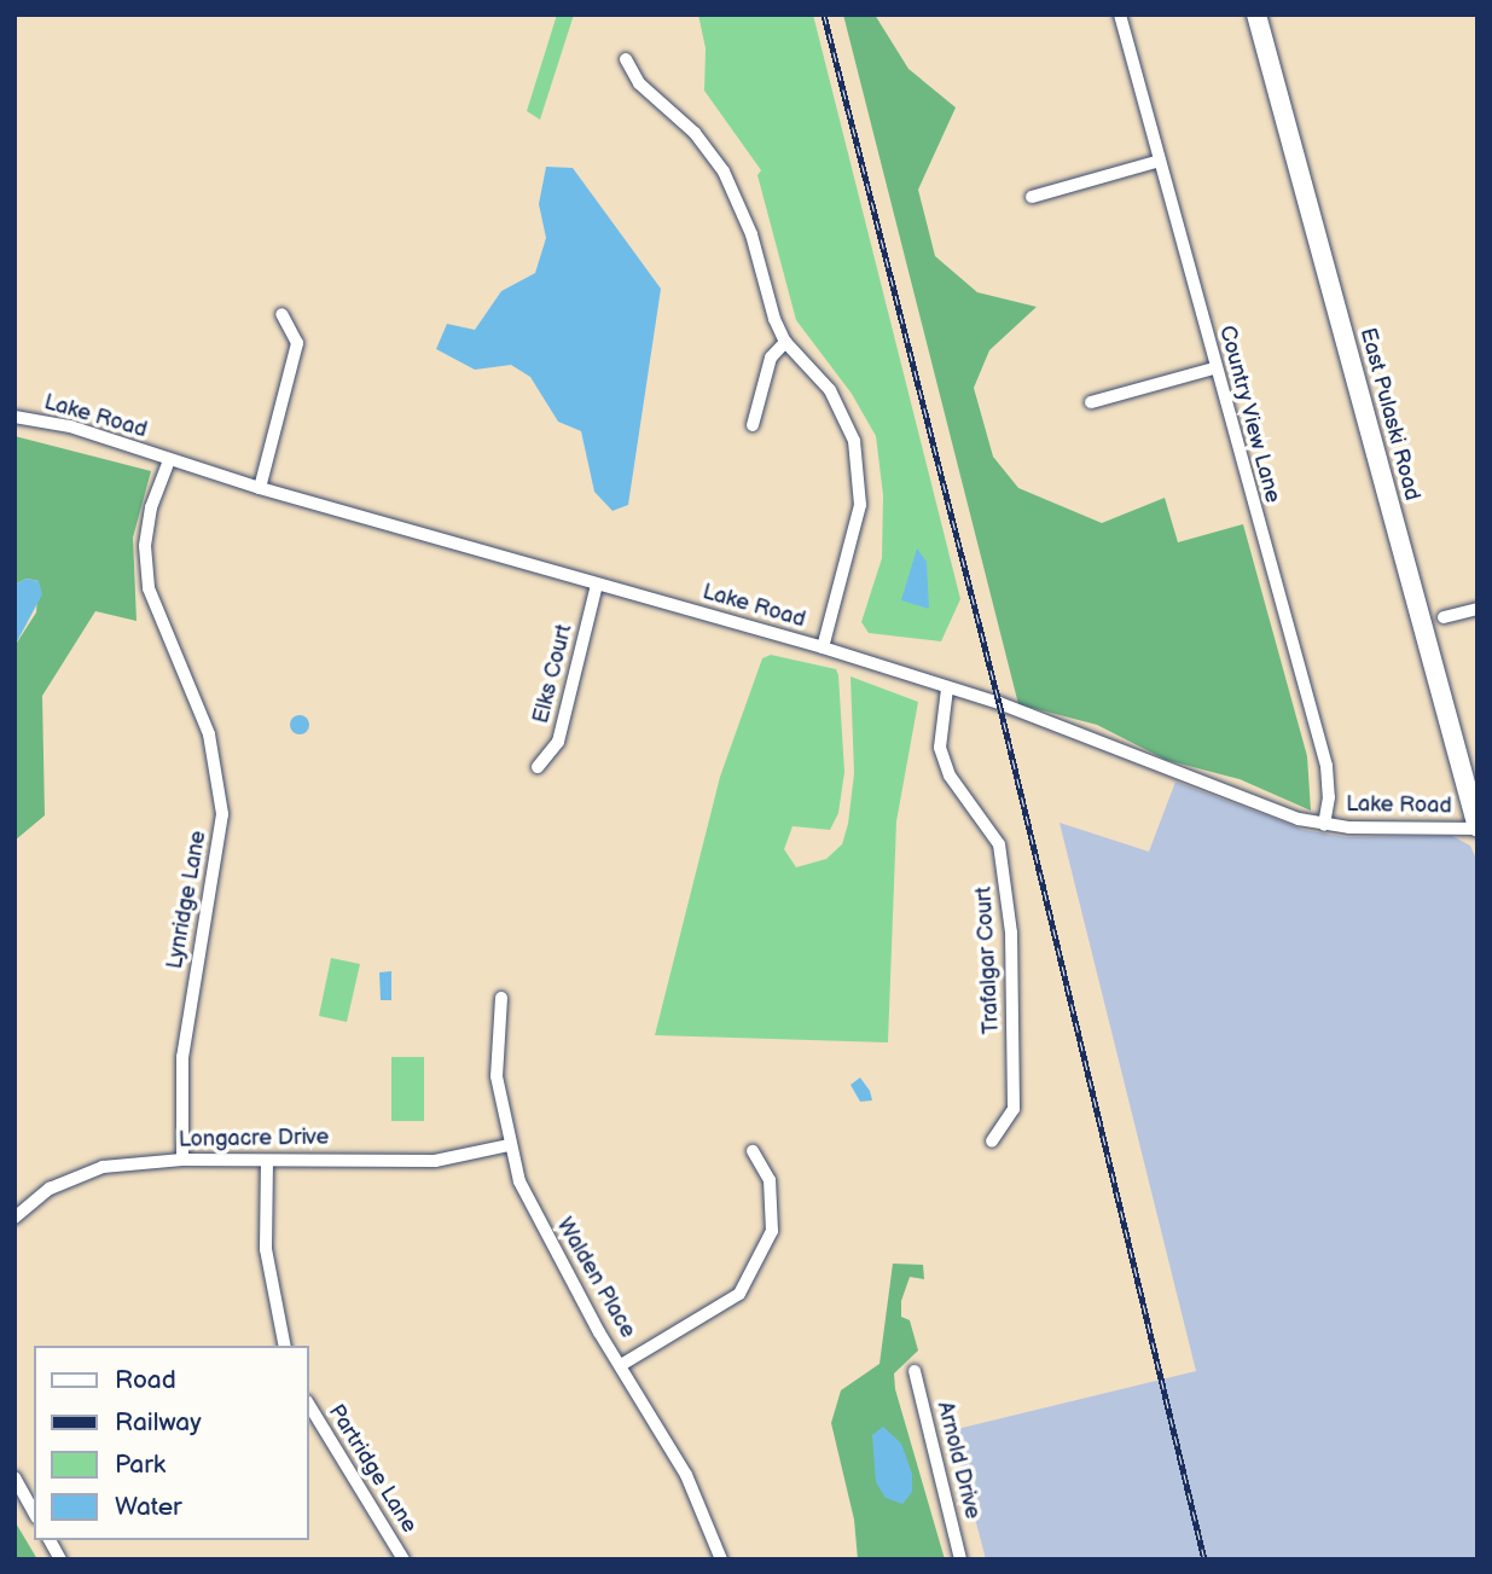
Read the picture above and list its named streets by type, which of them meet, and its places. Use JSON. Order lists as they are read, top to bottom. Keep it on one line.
{"streets":{"main road":["East Pulaski Road"],"street":["Country View Lane","Lake Road","Elks Court","Lynridge Lane","Trafalgar Court","Longacre Drive","Walden Place","Arnold Drive","Partridge Lane"]},"crossings":[["Country View Lane","Lake Road"],["East Pulaski Road","Lake Road"],["Lake Road","Elks Court"],["Lake Road","Lynridge Lane"],["Lake Road","Trafalgar Court"],["Lynridge Lane","Longacre Drive"],["Longacre Drive","Walden Place"]],"legend":["Road","Railway","Park","Water"]}
